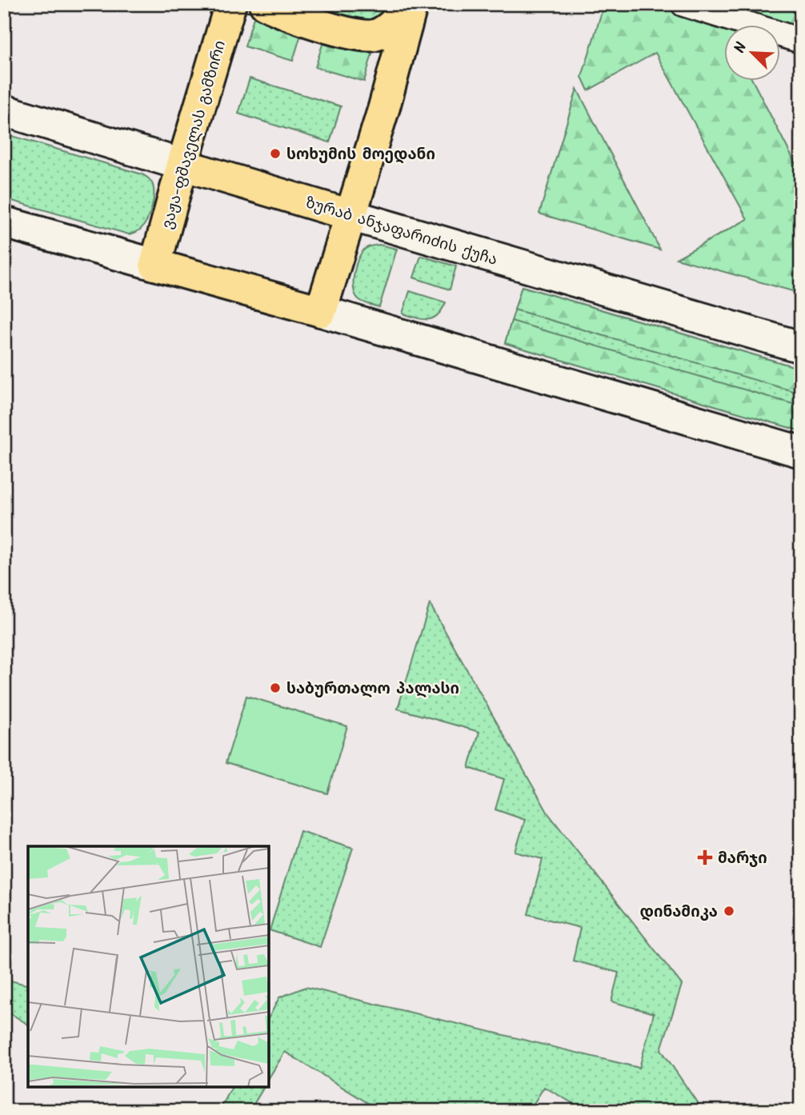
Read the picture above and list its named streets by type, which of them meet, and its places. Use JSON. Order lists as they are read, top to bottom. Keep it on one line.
{"streets":{"main road":["ვაჟა-ფშაველას გამზირი","ზურაბ ანჯაფარიძის ქუჩა"]},"crossings":[["ვაჟა-ფშაველას გამზირი","ზურაბ ანჯაფარიძის ქუჩა"]],"places":{"other":["სოხუმის მოედანი","საბურთალო პალასი","დინამიკა"],"health":["მარჯი"]},"north":"top left"}
